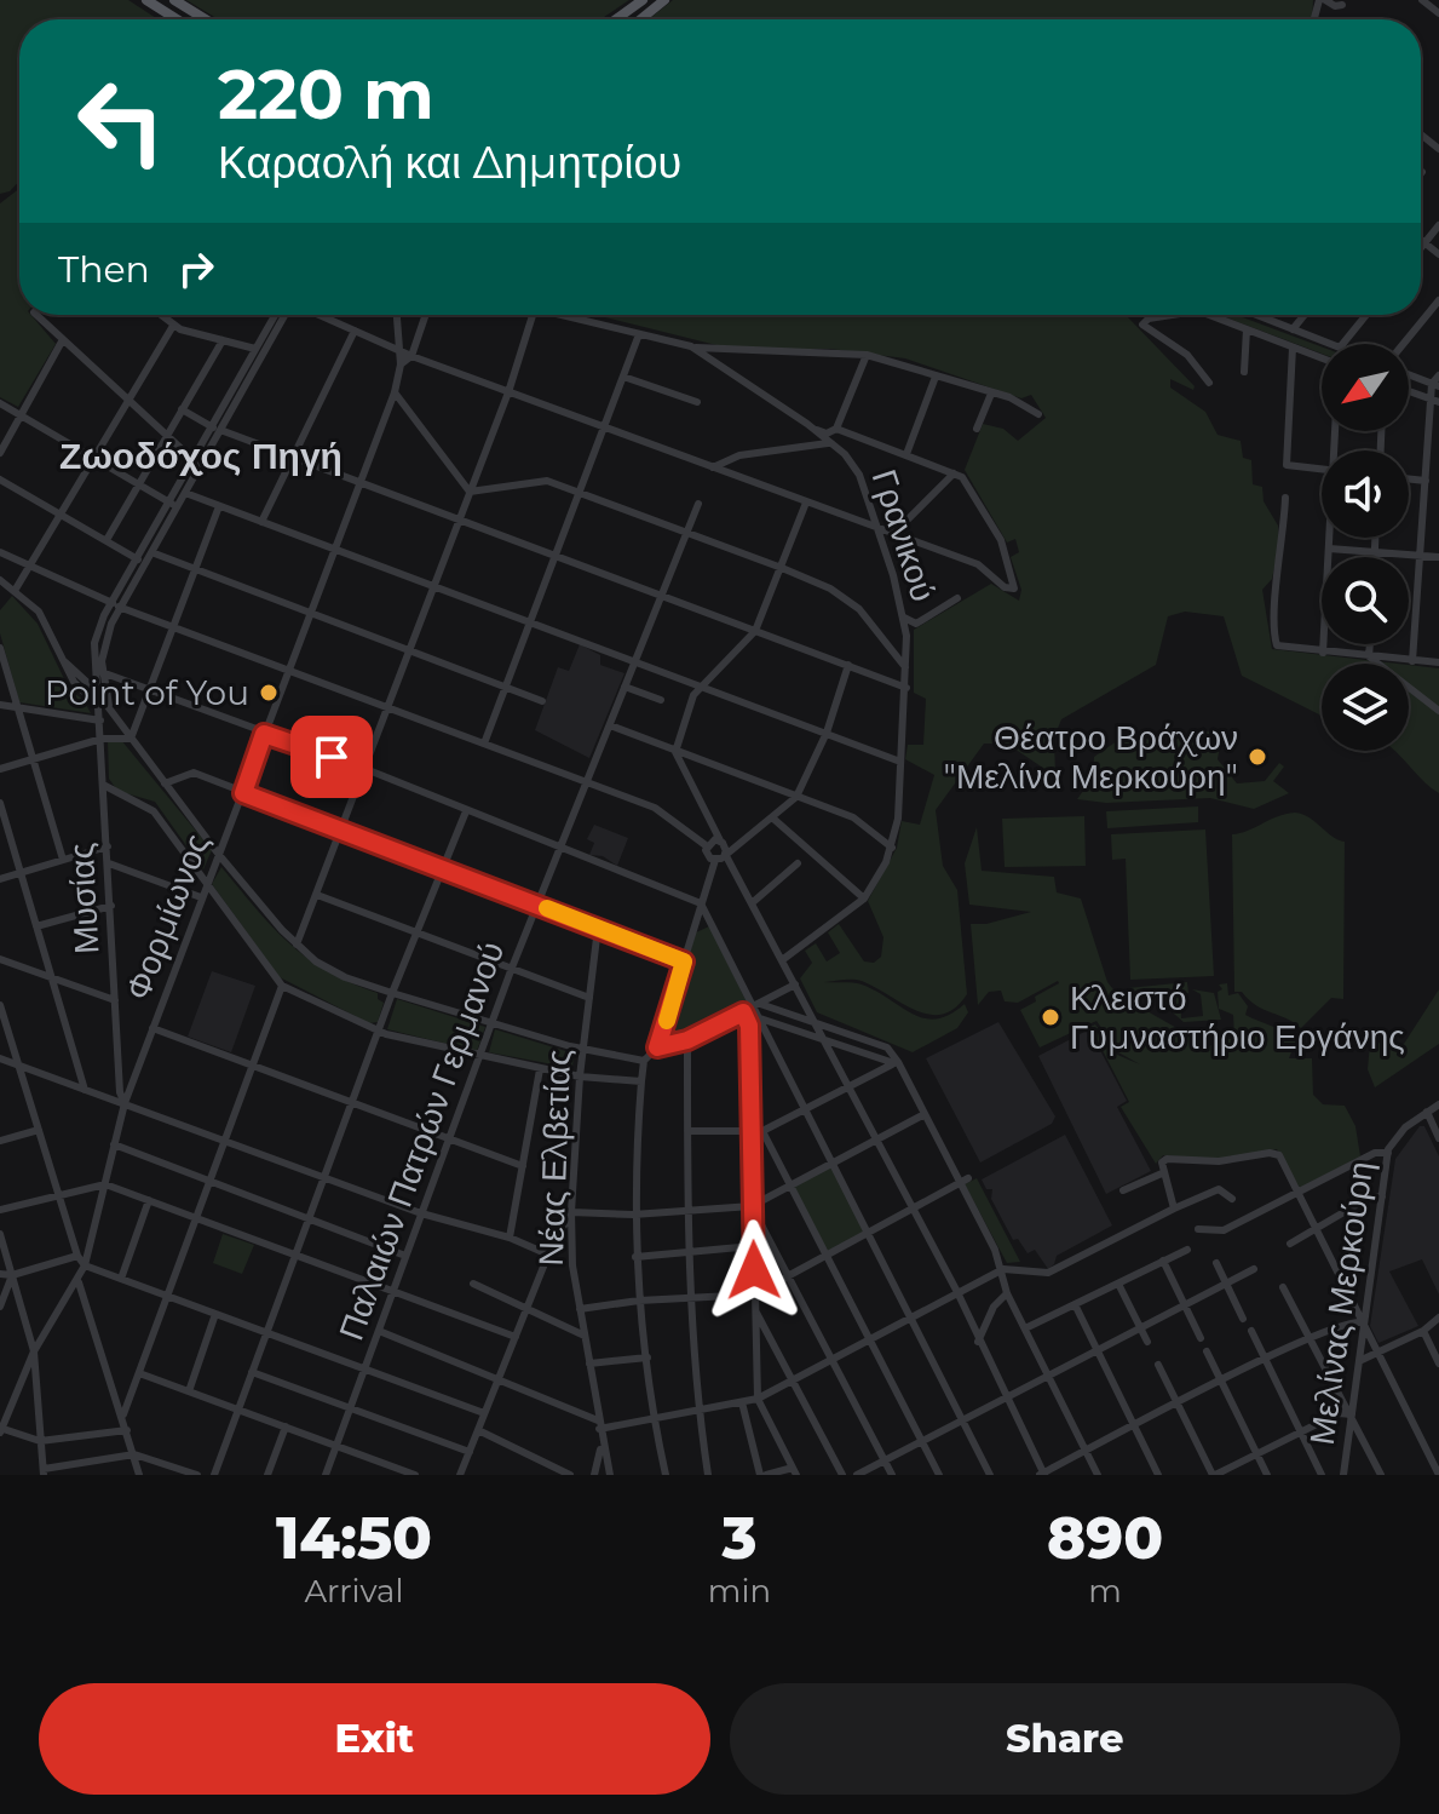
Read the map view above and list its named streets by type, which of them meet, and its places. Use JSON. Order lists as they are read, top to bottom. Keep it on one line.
{"streets":{"street":["Γρανικού","Μυσίας","Φορμίωνος","Παλαιών Πατρών Γερμανού","Νέας Ελβετίας","Μελίνας Μερκούρη"]},"crossings":[["Μυσίας","Φορμίωνος"]],"districts":["Ζωοδόχος Πηγή"],"places":["Point of You","Θέατρο Βράχων \"Μελίνα Μερκούρη\"","Κλειστό Γυμναστήριο Εργάνης"],"north":"bottom left","page":{"turn":["220 m","Καραολή και Δημητρίου"],"then":"Then","eta":["14:50","Arrival","3","min","890","m"],"buttons":["Exit","Share"]}}
